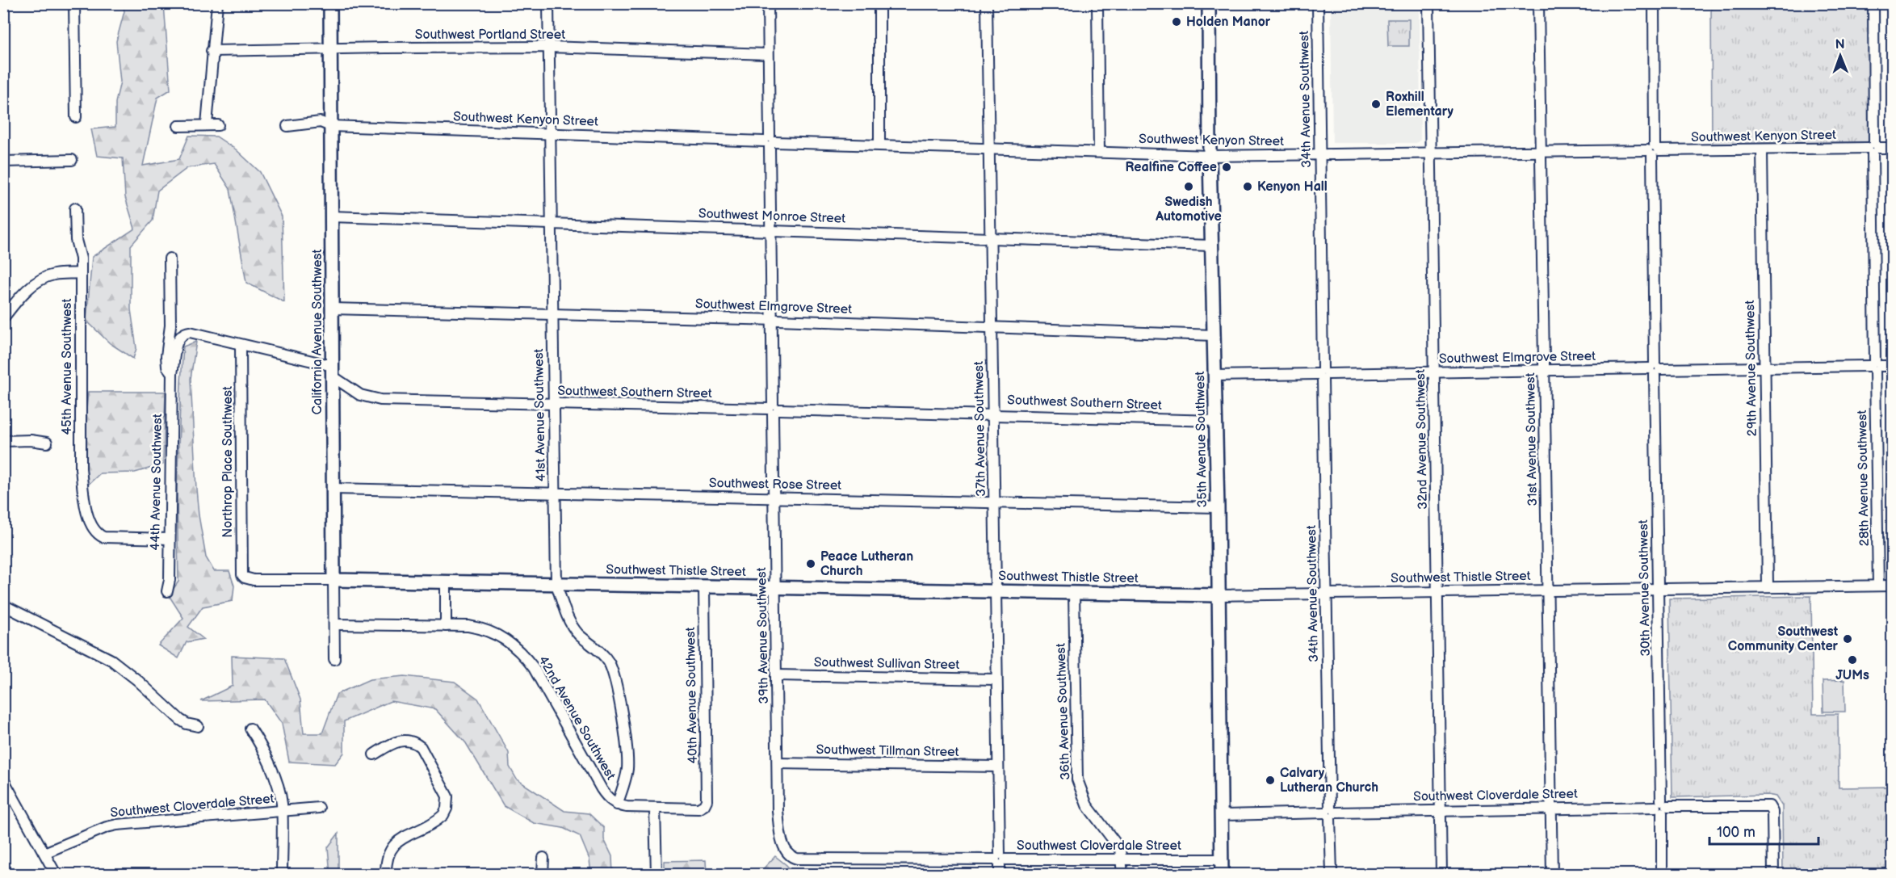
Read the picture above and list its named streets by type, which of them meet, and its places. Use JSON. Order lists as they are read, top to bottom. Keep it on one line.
{"streets":{"main road":["California Avenue Southwest","35th Avenue Southwest","Southwest Thistle Street"],"street":["Southwest Portland Street","34th Avenue Southwest","Southwest Kenyon Street","Southwest Monroe Street","Southwest Elmgrove Street","45th Avenue Southwest","29th Avenue Southwest","Southwest Southern Street","41st Avenue Southwest","37th Avenue Southwest","32nd Avenue Southwest","31st Avenue Southwest","Northrop Place Southwest","28th Avenue Southwest","44th Avenue Southwest","Southwest Rose Street","30th Avenue Southwest","39th Avenue Southwest","Southwest Sullivan Street","40th Avenue Southwest","36th Avenue Southwest","42nd Avenue Southwest","Southwest Tillman Street","Southwest Cloverdale Street"]},"crossings":[["Southwest Portland Street","California Avenue Southwest"],["Southwest Portland Street","41st Avenue Southwest"],["Southwest Portland Street","39th Avenue Southwest"],["34th Avenue Southwest","Southwest Kenyon Street"],["34th Avenue Southwest","Southwest Elmgrove Street"],["34th Avenue Southwest","Southwest Thistle Street"],["34th Avenue Southwest","Southwest Cloverdale Street"],["Southwest Kenyon Street","California Avenue Southwest"],["Southwest Kenyon Street","29th Avenue Southwest"],["Southwest Kenyon Street","41st Avenue Southwest"],["Southwest Kenyon Street","37th Avenue Southwest"],["Southwest Kenyon Street","35th Avenue Southwest"],["Southwest Kenyon Street","32nd Avenue Southwest"],["Southwest Kenyon Street","31st Avenue Southwest"],["Southwest Kenyon Street","28th Avenue Southwest"],["Southwest Kenyon Street","30th Avenue Southwest"],["Southwest Kenyon Street","39th Avenue Southwest"],["Southwest Monroe Street","California Avenue Southwest"],["Southwest Monroe Street","41st Avenue Southwest"],["Southwest Monroe Street","37th Avenue Southwest"],["Southwest Monroe Street","35th Avenue Southwest"],["Southwest Monroe Street","39th Avenue Southwest"],["Southwest Elmgrove Street","California Avenue Southwest"],["Southwest Elmgrove Street","29th Avenue Southwest"],["Southwest Elmgrove Street","41st Avenue Southwest"],["Southwest Elmgrove Street","37th Avenue Southwest"],["Southwest Elmgrove Street","35th Avenue Southwest"],["Southwest Elmgrove Street","32nd Avenue Southwest"],["Southwest Elmgrove Street","31st Avenue Southwest"],["Southwest Elmgrove Street","28th Avenue Southwest"],["Southwest Elmgrove Street","30th Avenue Southwest"],["Southwest Elmgrove Street","39th Avenue Southwest"],["California Avenue Southwest","Southwest Southern Street"],["California Avenue Southwest","Southwest Rose Street"],["California Avenue Southwest","Southwest Thistle Street"],["45th Avenue Southwest","44th Avenue Southwest"],["29th Avenue Southwest","Southwest Thistle Street"],["Southwest Southern Street","41st Avenue Southwest"],["Southwest Southern Street","37th Avenue Southwest"],["Southwest Southern Street","35th Avenue Southwest"],["Southwest Southern Street","Northrop Place Southwest"],["Southwest Southern Street","44th Avenue Southwest"],["Southwest Southern Street","39th Avenue Southwest"],["41st Avenue Southwest","Southwest Rose Street"],["41st Avenue Southwest","Southwest Thistle Street"],["41st Avenue Southwest","42nd Avenue Southwest"],["37th Avenue Southwest","Southwest Rose Street"],["37th Avenue Southwest","Southwest Thistle Street"],["37th Avenue Southwest","Southwest Sullivan Street"],["37th Avenue Southwest","Southwest Tillman Street"],["37th Avenue Southwest","Southwest Cloverdale Street"],["35th Avenue Southwest","Southwest Rose Street"],["35th Avenue Southwest","Southwest Thistle Street"],["35th Avenue Southwest","Southwest Cloverdale Street"],["32nd Avenue Southwest","Southwest Thistle Street"],["32nd Avenue Southwest","Southwest Cloverdale Street"],["31st Avenue Southwest","Southwest Thistle Street"],["31st Avenue Southwest","Southwest Cloverdale Street"],["Northrop Place Southwest","Southwest Thistle Street"],["28th Avenue Southwest","Southwest Thistle Street"],["Southwest Rose Street","39th Avenue Southwest"],["Southwest Thistle Street","30th Avenue Southwest"],["Southwest Thistle Street","39th Avenue Southwest"],["Southwest Thistle Street","40th Avenue Southwest"],["Southwest Thistle Street","36th Avenue Southwest"],["30th Avenue Southwest","Southwest Cloverdale Street"],["39th Avenue Southwest","Southwest Sullivan Street"],["39th Avenue Southwest","Southwest Tillman Street"],["39th Avenue Southwest","Southwest Cloverdale Street"],["36th Avenue Southwest","Southwest Cloverdale Street"]],"places":["Holden Manor","Roxhill Elementary","Realfine Coffee","Swedish Automotive","Kenyon Hall","Peace Lutheran Church","Southwest Community Center","JUMs","Calvary Lutheran Church"],"scale_bar":"100 m","north":"top"}
